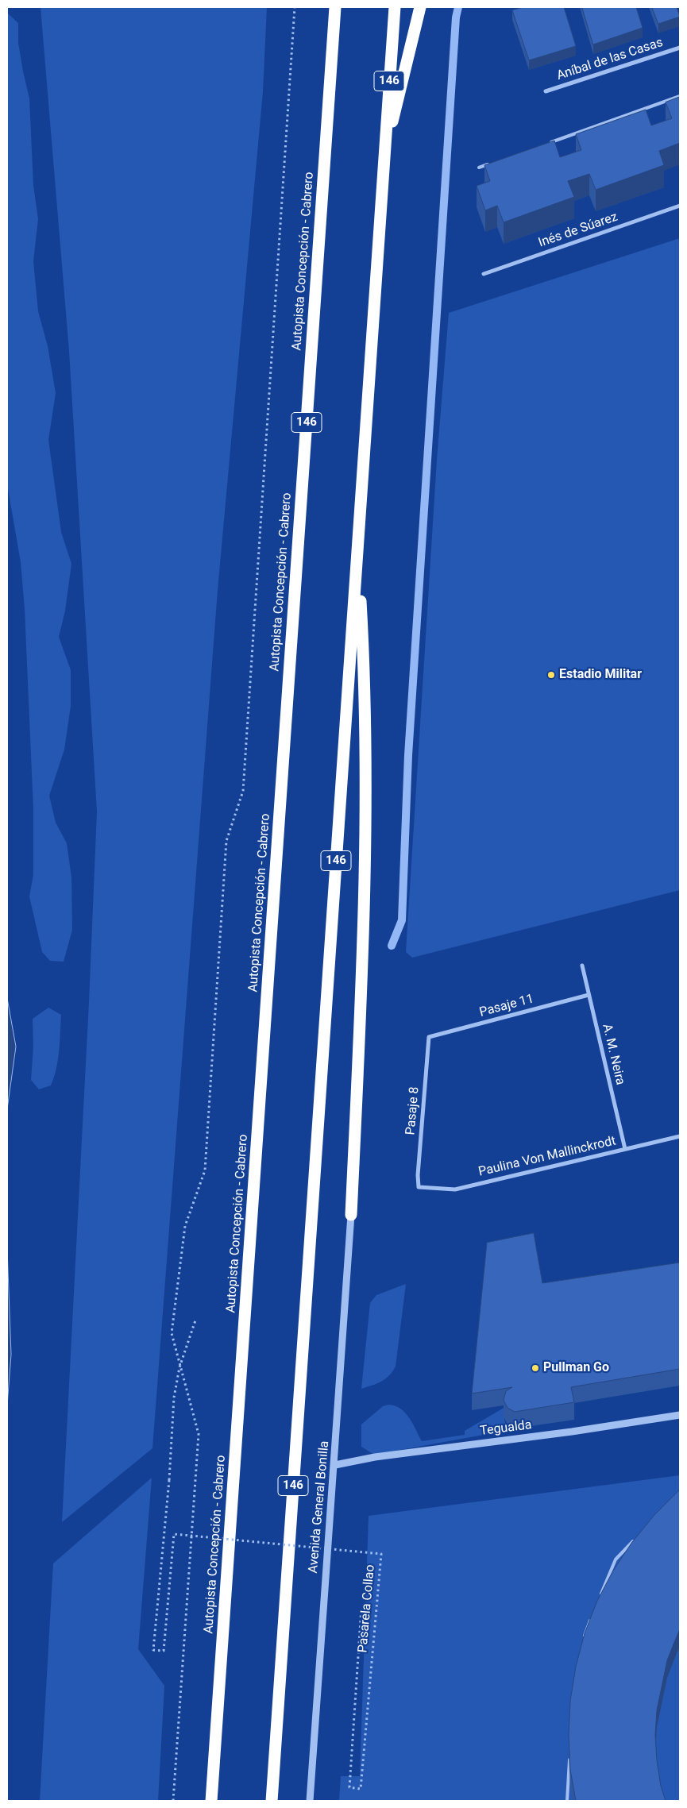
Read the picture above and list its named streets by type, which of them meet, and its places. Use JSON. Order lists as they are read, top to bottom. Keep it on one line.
{"streets":{"highway":["146","Autopista Concepción - Cabrero"],"street":["Aníbal de las Casas","Inés de Súarez","Pasaje 11","A. M. Neira","Pasaje 8","Paulina Von Mallinckrodt","Tegualda","Avenida General Bonilla"],"path":["Pasarela Collao"]},"crossings":[["Pasaje 11","A. M. Neira"],["Pasaje 11","Pasaje 8"],["A. M. Neira","Paulina Von Mallinckrodt"],["Pasaje 8","Paulina Von Mallinckrodt"],["Tegualda","Avenida General Bonilla"]],"places":["Estadio Militar","Pullman Go"]}
